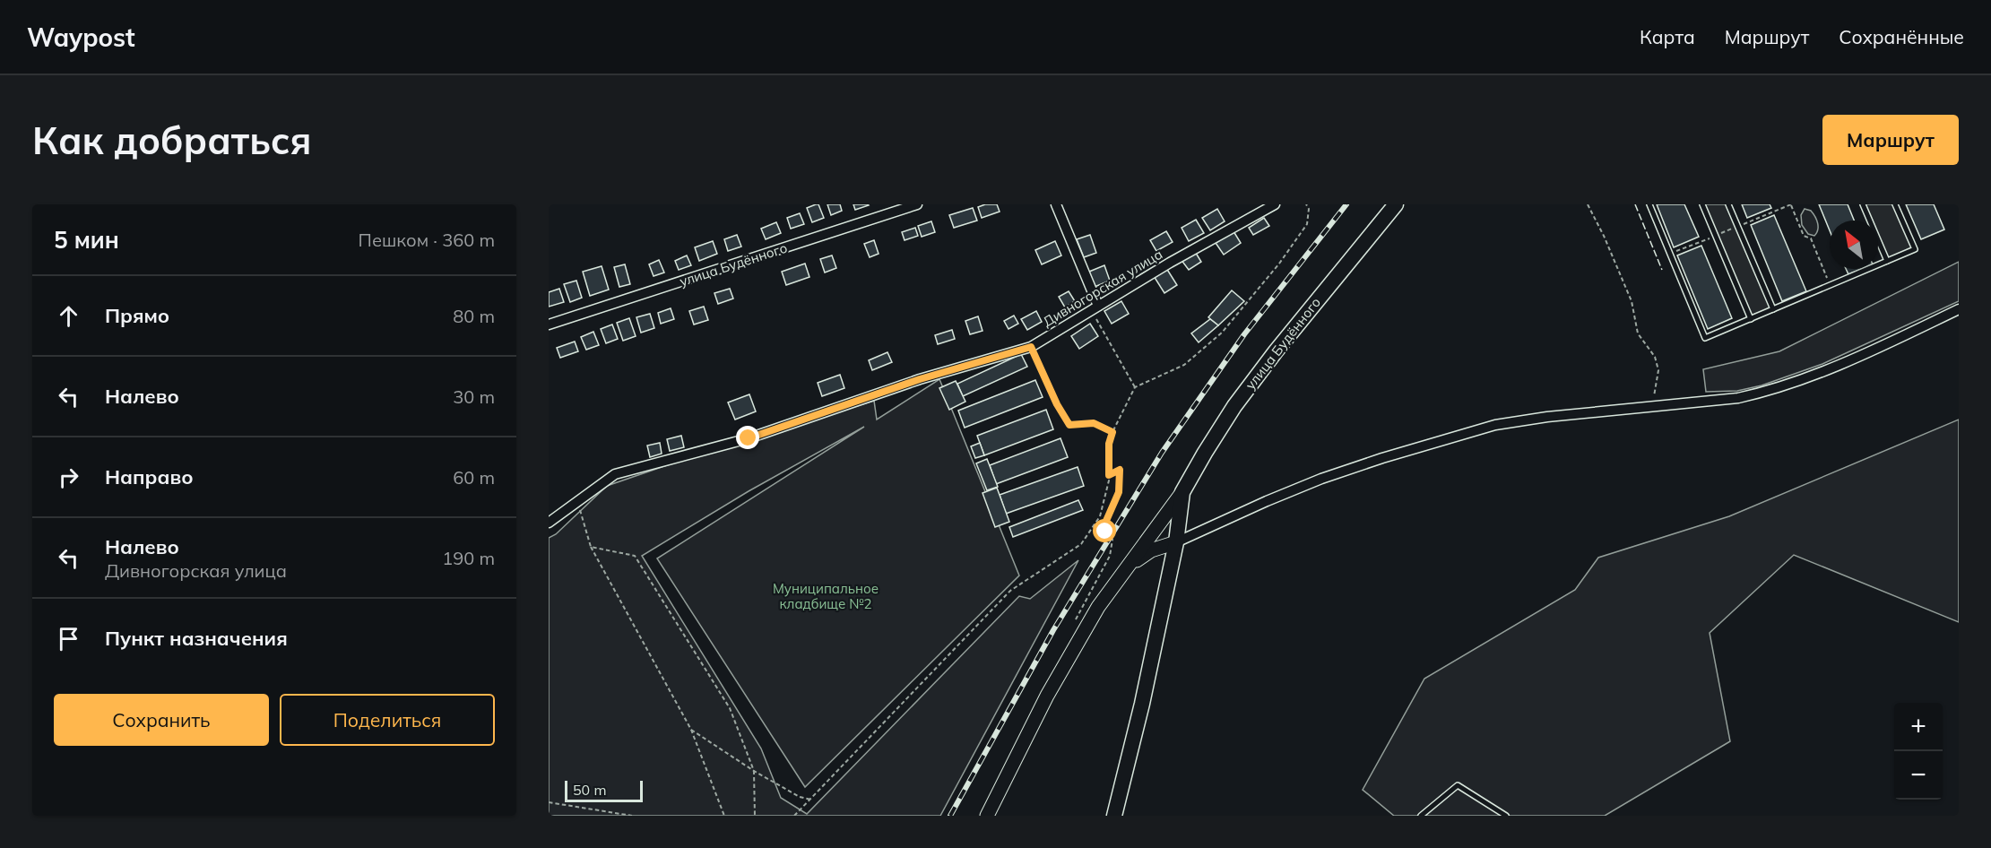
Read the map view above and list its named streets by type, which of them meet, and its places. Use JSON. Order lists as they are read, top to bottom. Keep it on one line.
{"streets":{"main road":["улица Будённого"],"street":["Дивногорская улица"]},"parks":["Муниципальное кладбище №2"],"scale_bar":"50 m","north":"top left","page":{"header":"Waypost","nav":["Карта","Маршрут","Сохранённые"],"buttons":["Маршрут",["Сохранить","Поделиться"]],"title":"Как добраться","heading":["5 мин","Пешком · 360 m"],"list":[["Прямо","80 m"],["Налево","30 m"],["Направо","60 m"],["Налево","Дивногорская улица","190 m"],"Пункт назначения"],"map_buttons":["+","−"],"scale":"50 m"}}
